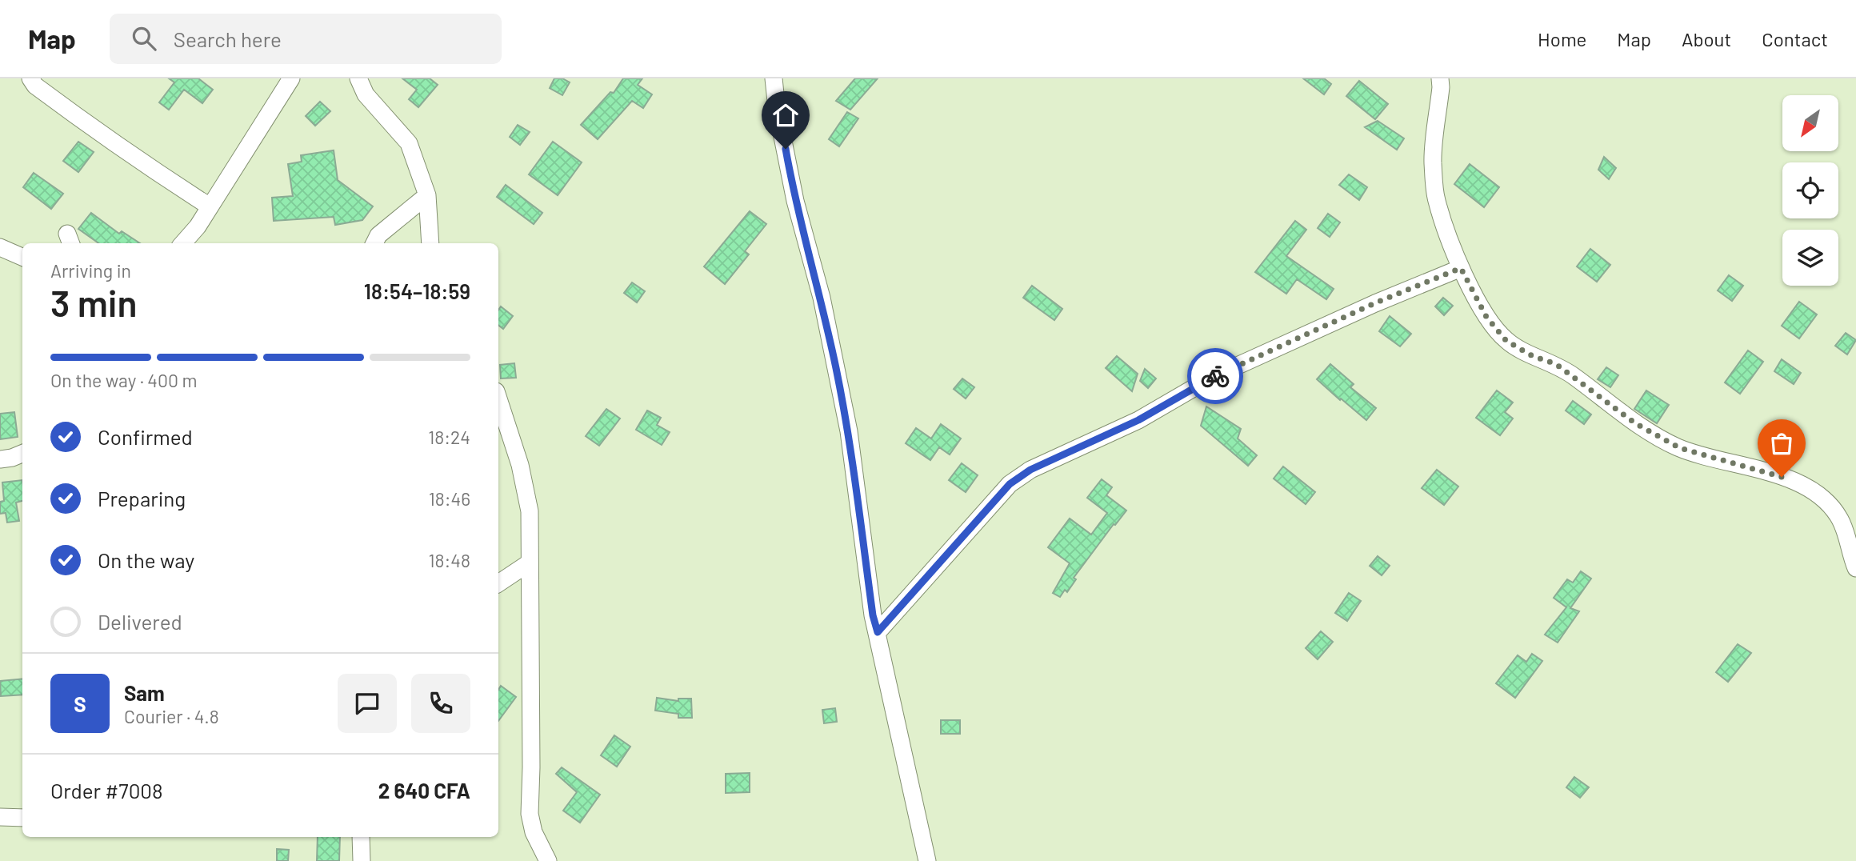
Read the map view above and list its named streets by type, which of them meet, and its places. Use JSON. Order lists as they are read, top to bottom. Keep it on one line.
{"north":"bottom left","page":{"header":"Map","search":"Search here","nav":["Home","Map","About","Contact"],"heading":["3 min","Arriving in","18:54–18:59"],"panel":["Sam","Courier · 4.8","Order #7008","2 640 CFA"],"bar":"On the way · 400 m","list":[["Confirmed","18:24"],["Preparing","18:46"],["On the way","18:48"],"Delivered"],"round":"S"}}
